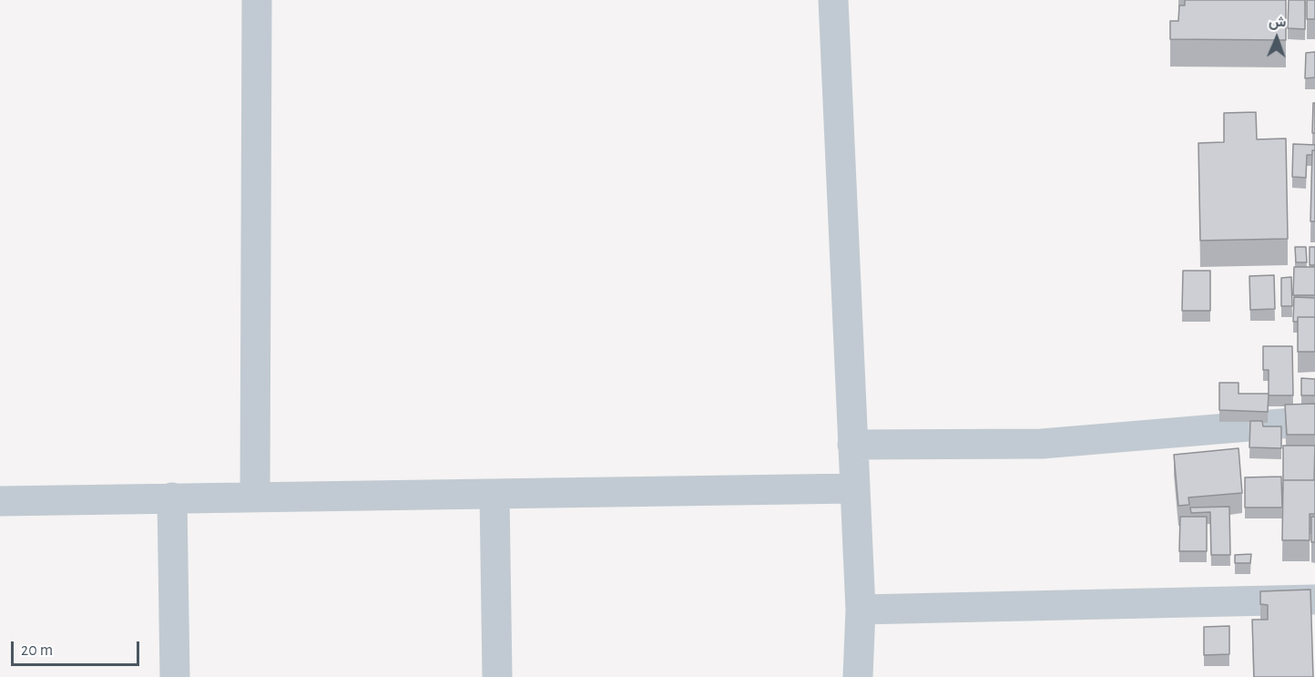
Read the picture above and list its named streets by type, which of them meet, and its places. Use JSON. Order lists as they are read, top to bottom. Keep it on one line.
{"scale_bar":"20 m","north":"top"}
